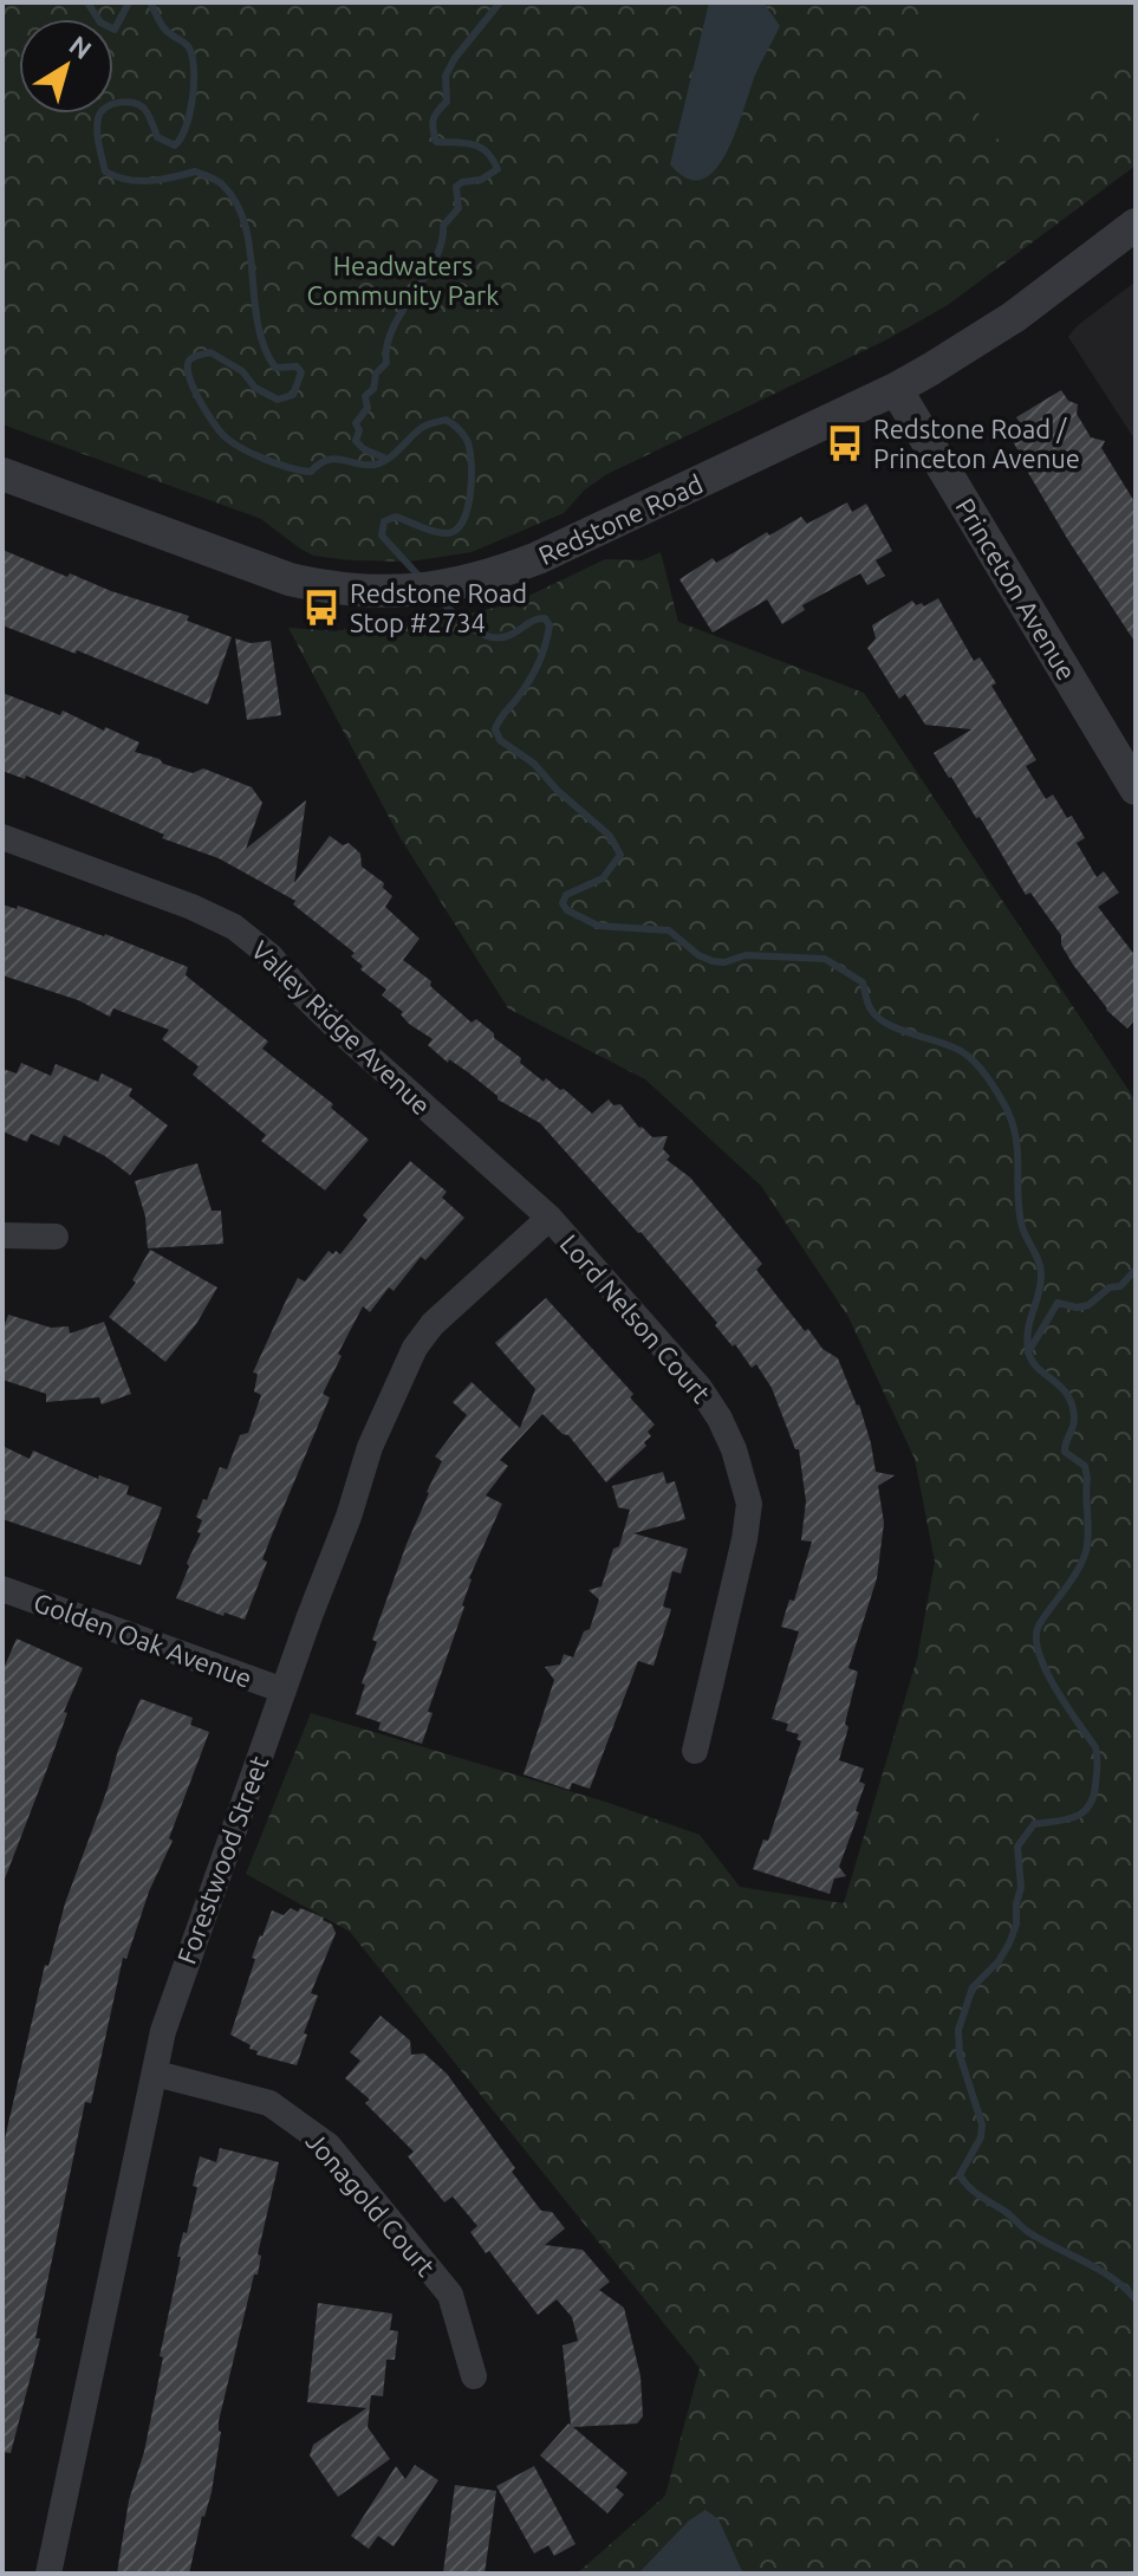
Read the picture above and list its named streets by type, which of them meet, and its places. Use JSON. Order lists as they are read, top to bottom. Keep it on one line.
{"streets":{"street":["Redstone Road","Princeton Avenue","Valley Ridge Avenue","Lord Nelson Court","Golden Oak Avenue","Forestwood Street","Jonagold Court"]},"crossings":[["Redstone Road","Princeton Avenue"],["Valley Ridge Avenue","Lord Nelson Court"],["Valley Ridge Avenue","Forestwood Street"],["Lord Nelson Court","Forestwood Street"],["Golden Oak Avenue","Forestwood Street"],["Forestwood Street","Jonagold Court"]],"parks":["Headwaters Community Park"],"places":{"bus stop":["Redstone Road / Princeton Avenue","Redstone Road Stop #2734"]},"north":"top right"}
